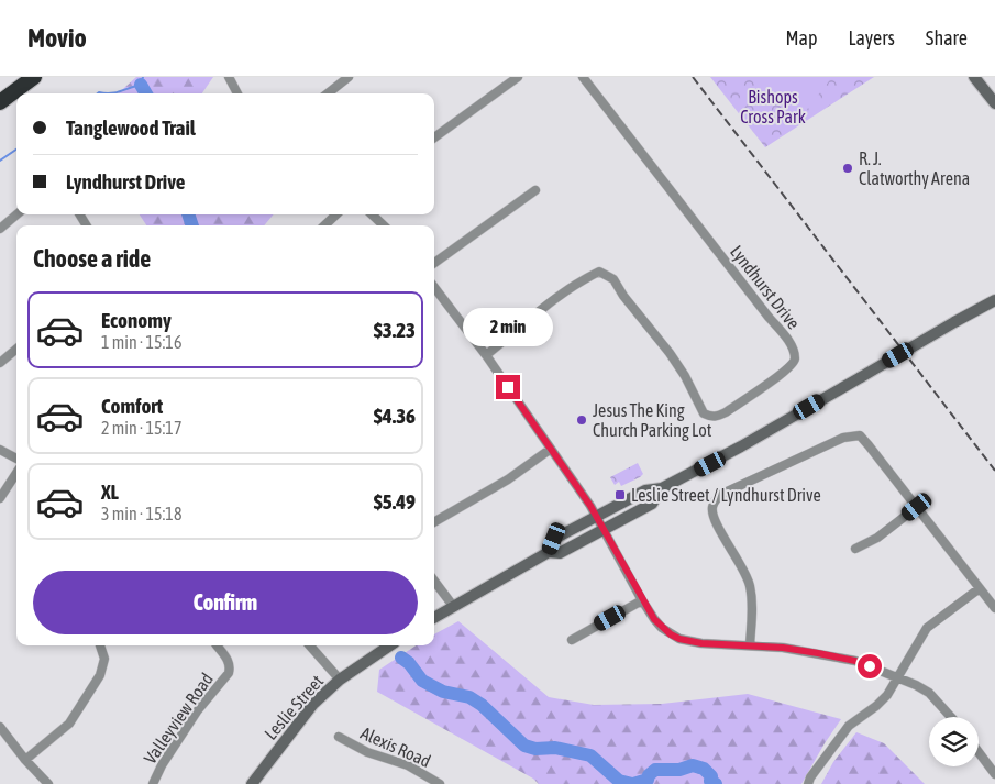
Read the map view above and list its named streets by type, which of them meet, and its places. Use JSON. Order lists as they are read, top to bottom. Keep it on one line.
{"streets":{"main road":["Leslie Street"],"street":["Lyndhurst Drive","Valleyview Road","Alexis Road"]},"parks":["Bishops Cross Park"],"places":{"other":["R. J. Clatworthy Arena","Jesus The King Church Parking Lot"],"transit":["Leslie Street / Lyndhurst Drive"]},"page":{"header":"Movio","nav":["Map","Layers","Share"],"banner":["Tanglewood Trail","Lyndhurst Drive"],"heading":"Choose a ride","list":[{"name":"Economy","note":"1 min · 15:16","value":"$3.23"},{"name":"Comfort","note":"2 min · 15:17","value":"$4.36"},{"name":"XL","note":"3 min · 15:18","value":"$5.49"}],"bubble":"2 min","buttons":"Confirm"}}
